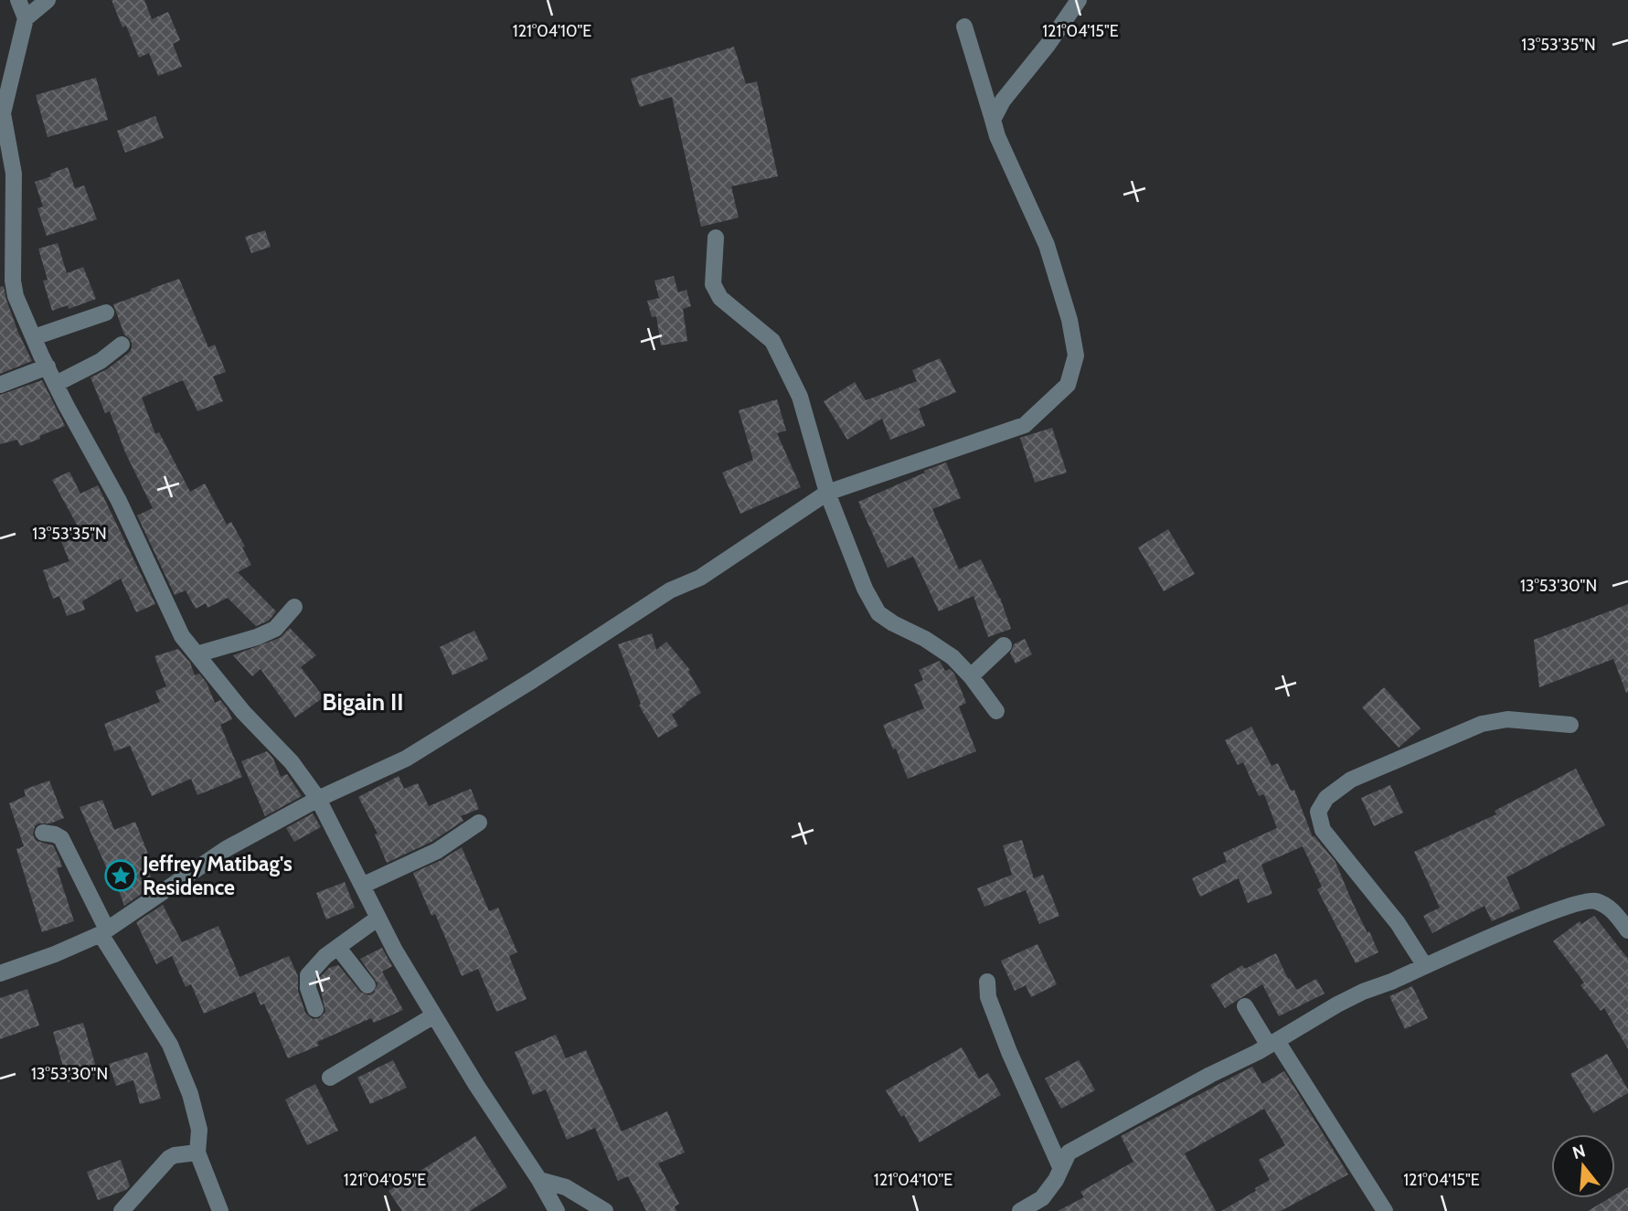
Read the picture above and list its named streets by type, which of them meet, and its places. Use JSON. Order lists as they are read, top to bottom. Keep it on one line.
{"districts":["Bigain II"],"places":{"place":["Jeffrey Matibag's Residence"]},"north":"top","coordinates":["121°04'10\"E","121°04'15\"E","13°53'35\"N","13°53'30\"N","121°04'05\"E"]}
